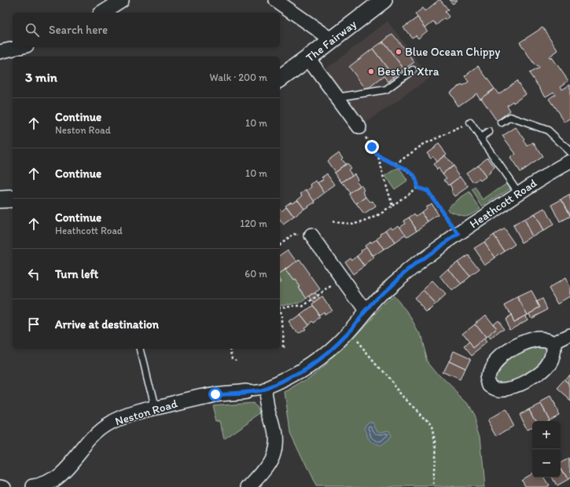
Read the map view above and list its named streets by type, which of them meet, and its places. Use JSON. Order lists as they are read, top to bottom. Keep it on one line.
{"streets":{"street":["The Fairway","Heathcott Road","Neston Road"]},"places":["Blue Ocean Chippy","Best In Xtra"],"page":{"search":"Search here","heading":["3 min","Walk · 200 m"],"list":[["Continue","Neston Road","10 m"],["Continue","10 m"],["Continue","Heathcott Road","120 m"],["Turn left","60 m"],"Arrive at destination"],"map_buttons":["+","−"]}}
